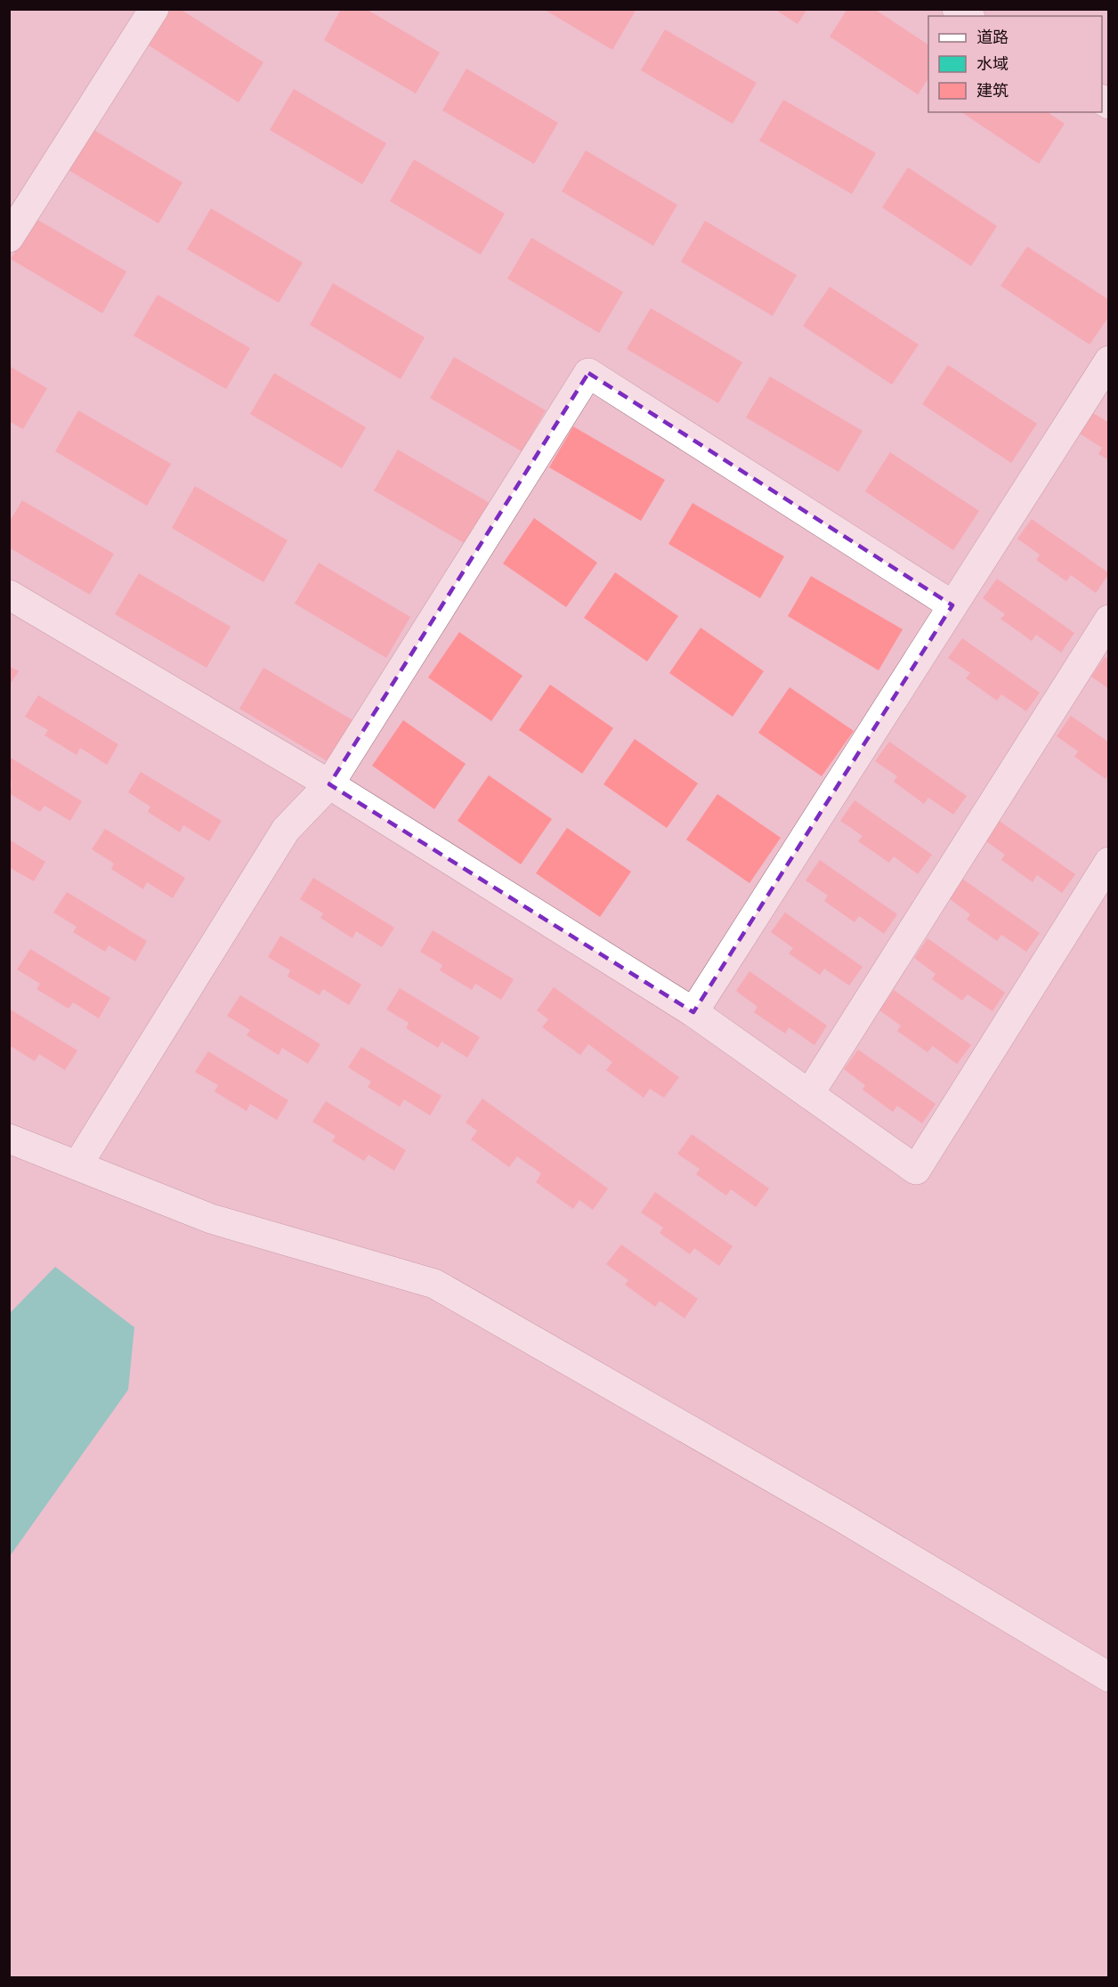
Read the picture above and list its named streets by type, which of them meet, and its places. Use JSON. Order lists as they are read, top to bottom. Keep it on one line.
{"legend":["道路","水域","建筑"]}
